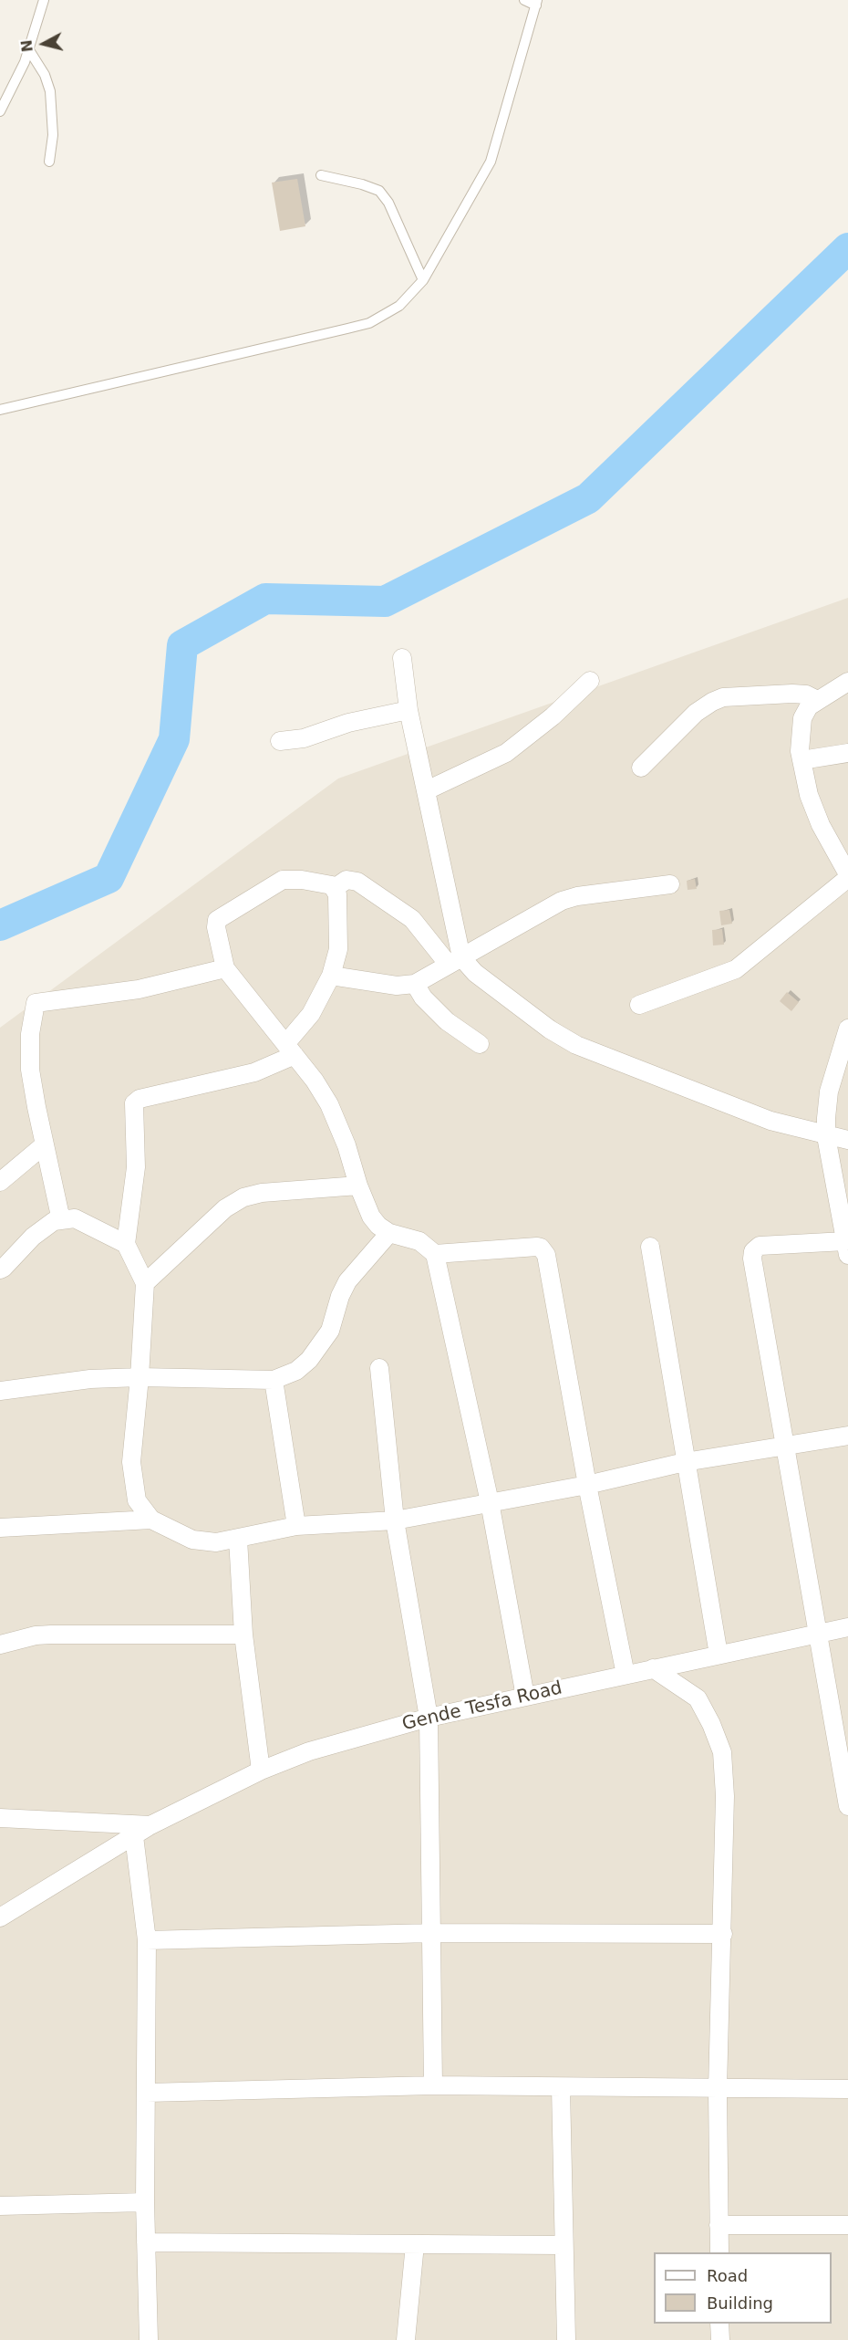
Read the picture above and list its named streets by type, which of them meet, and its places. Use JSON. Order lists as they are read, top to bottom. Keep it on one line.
{"streets":{"street":["Gende Tesfa Road"]},"legend":["Road","Building"],"north":"left"}
